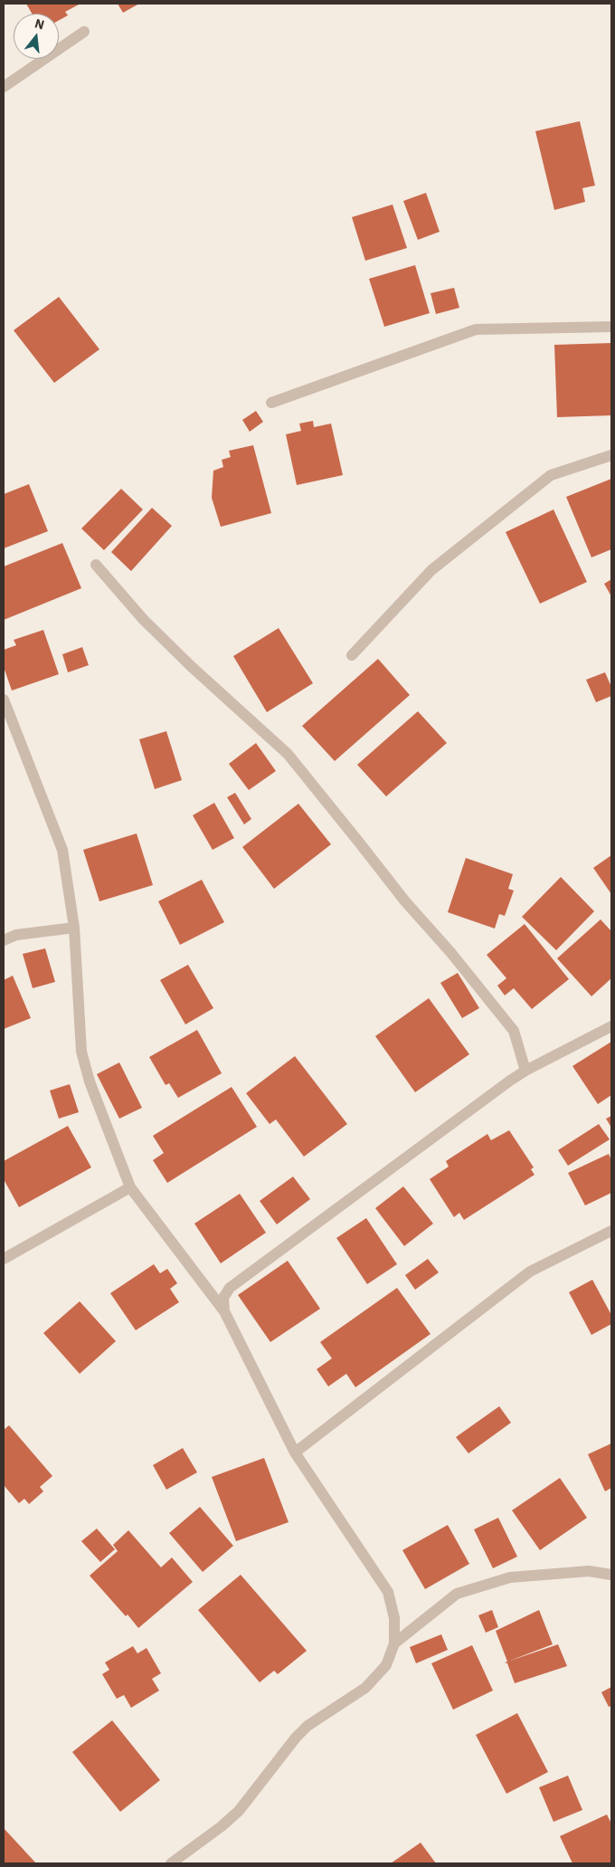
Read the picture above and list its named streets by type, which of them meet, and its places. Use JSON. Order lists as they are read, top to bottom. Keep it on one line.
{"north":"top"}
